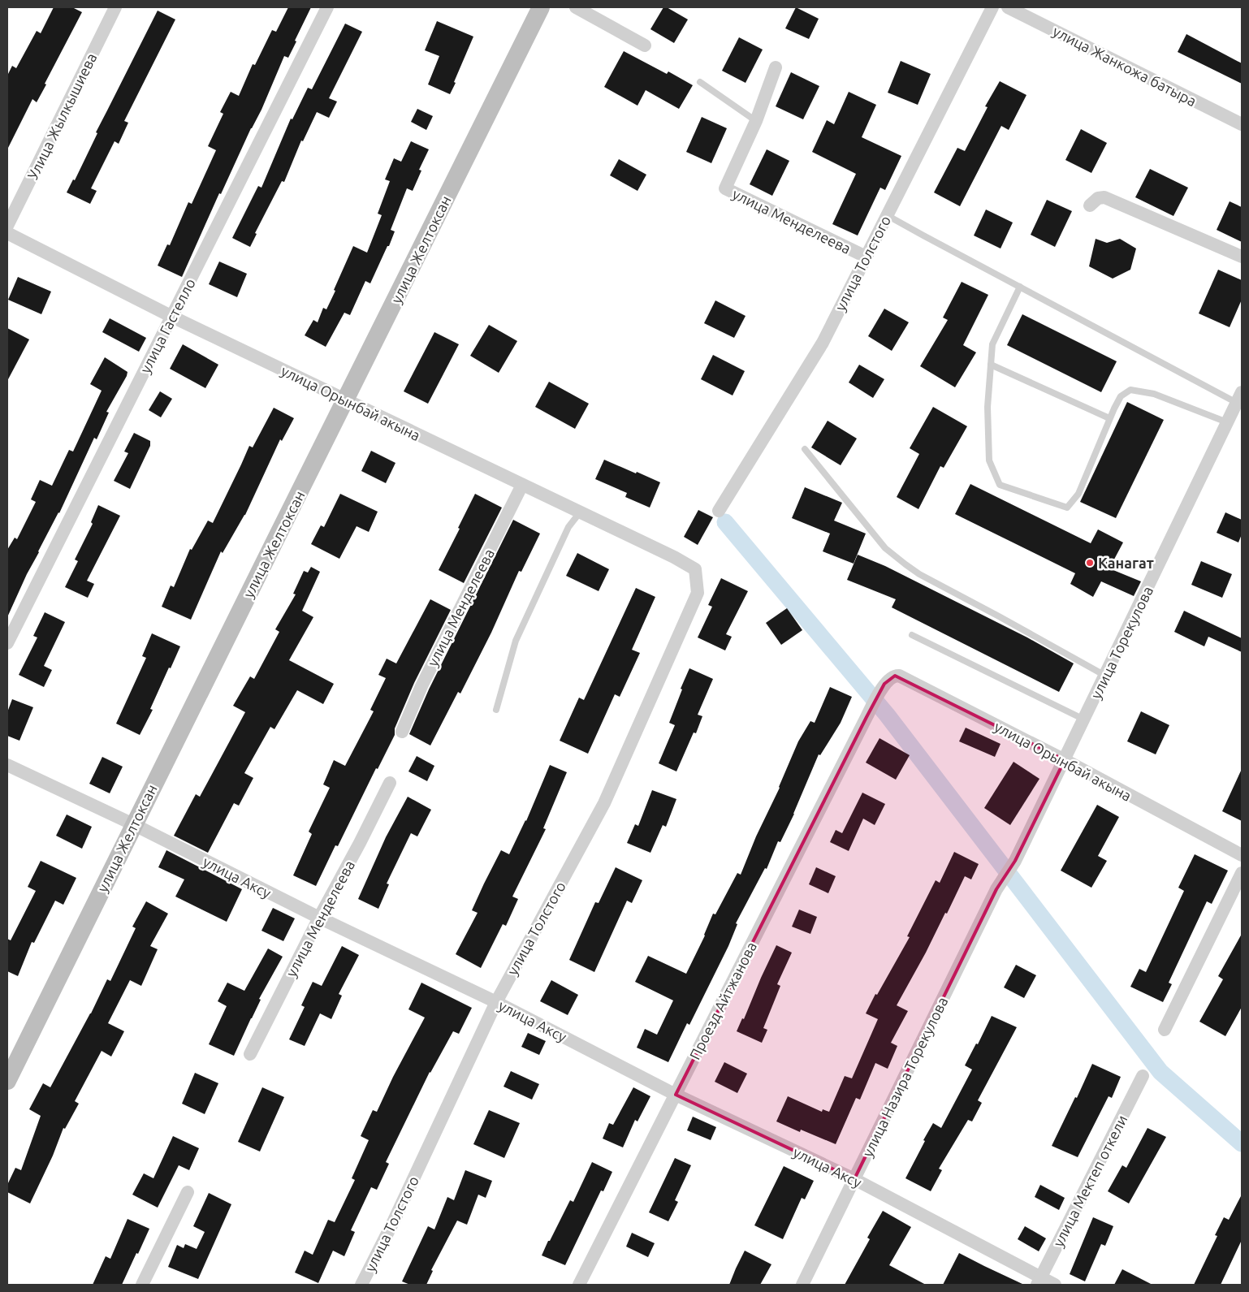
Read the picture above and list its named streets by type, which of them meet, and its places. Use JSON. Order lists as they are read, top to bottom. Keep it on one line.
{"streets":{"main road":["улица Желтоксан"],"street":["улица Жанкожа батыра","Улица Жылкышиева","улица Менделеева","улица Толстого","улица Гастелло","улица Орынбай акына","улица Торекулова","улица Аксу","Проезд Айтжанова","улица Назира Торекулова","улица Мектеп откели"]},"crossings":[["улица Менделеева","улица Толстого"],["улица Менделеева","улица Орынбай акына"],["улица Менделеева","улица Аксу"],["улица Желтоксан","улица Орынбай акына"],["улица Желтоксан","улица Аксу"],["улица Толстого","улица Орынбай акына"],["улица Толстого","улица Аксу"],["улица Гастелло","улица Орынбай акына"],["улица Орынбай акына","улица Торекулова"],["улица Орынбай акына","Проезд Айтжанова"],["улица Торекулова","улица Назира Торекулова"],["улица Аксу","Проезд Айтжанова"],["улица Аксу","улица Назира Торекулова"],["улица Аксу","улица Мектеп откели"]],"places":["Канагат"]}
